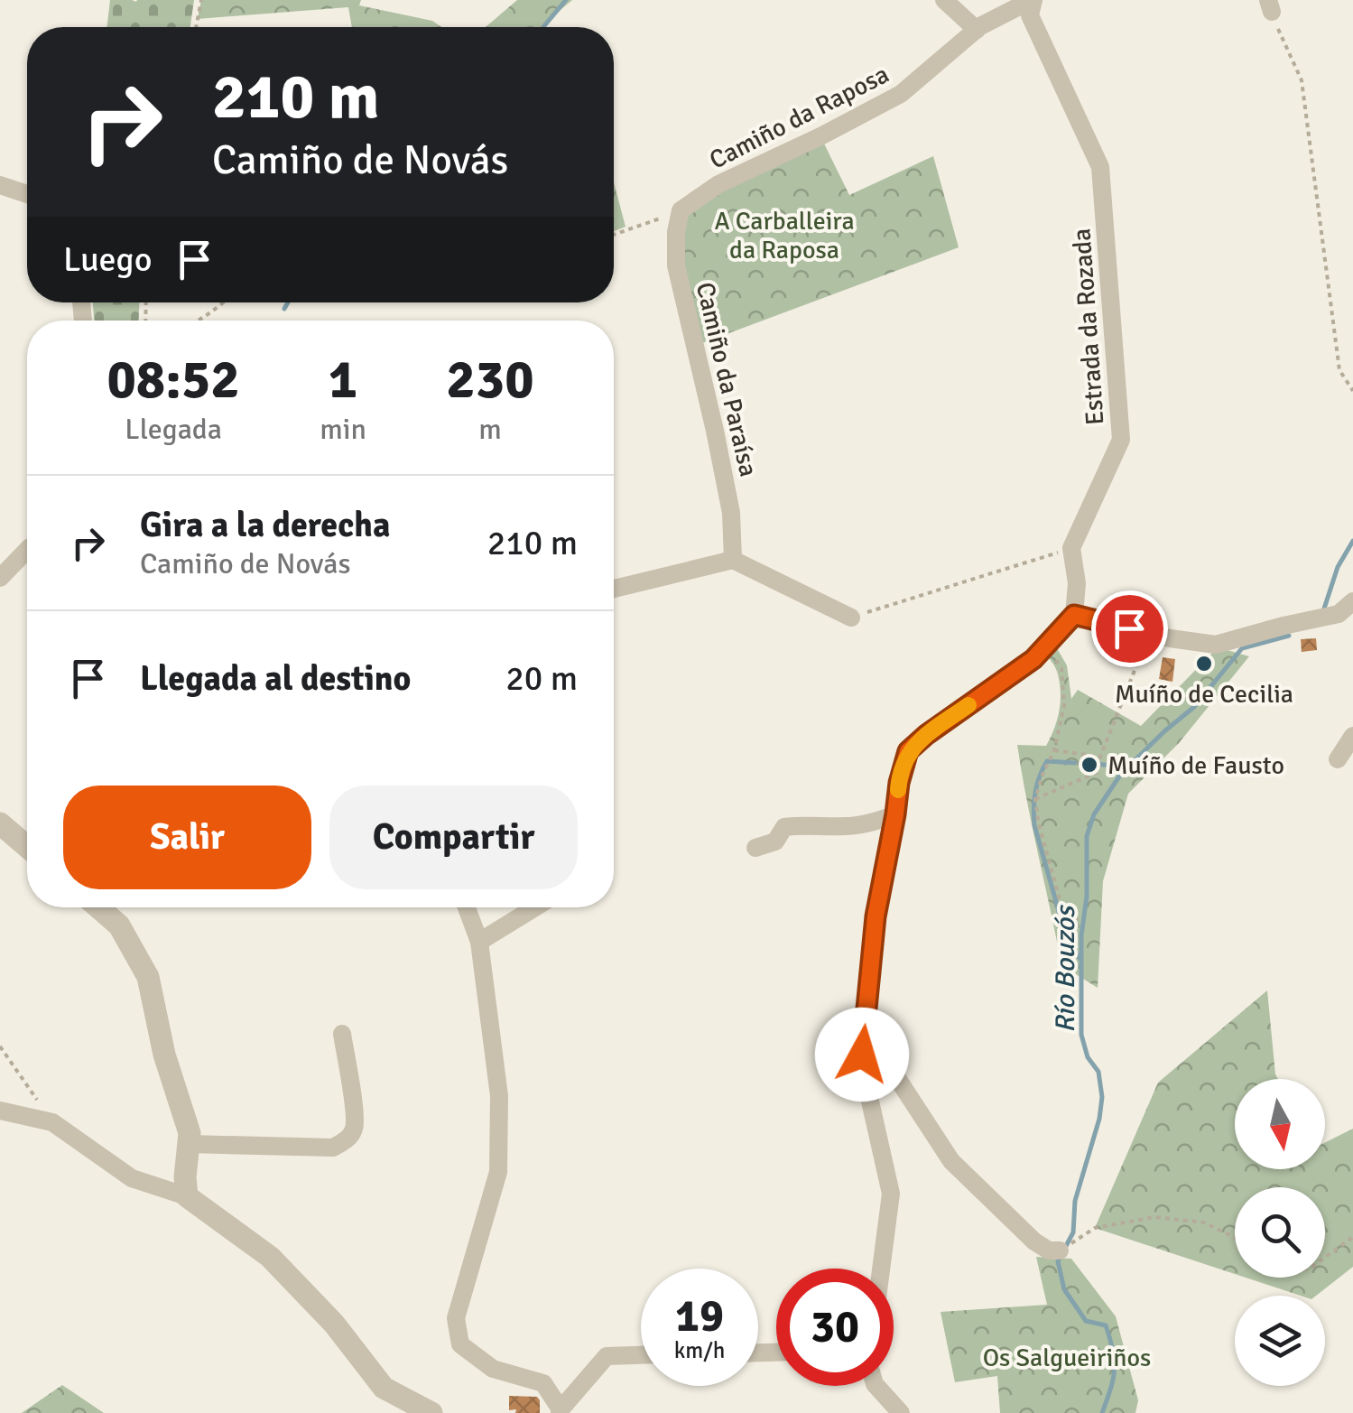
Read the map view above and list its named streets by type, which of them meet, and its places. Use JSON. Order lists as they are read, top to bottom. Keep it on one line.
{"streets":{"street":["Camiño da Raposa","Estrada da Rozada","Camiño da Paraísa"]},"crossings":[["Camiño da Raposa","Camiño da Paraísa"]],"water":["Río Bouzós"],"parks":["A Carballeira da Raposa","Os Salgueiriños"],"places":["Muíño de Cecilia","Muíño de Fausto"],"north":"bottom","page":{"turn":["210 m","Camiño de Novás"],"then":"Luego","eta":["08:52","Llegada","1","min","230","m"],"list":[{"name":"Gira a la derecha","note":"Camiño de Novás","value":"210 m"},{"name":"Llegada al destino","value":"20 m"}],"buttons":["Salir","Compartir"],"speed":"19 km/h","limit":"30"}}
